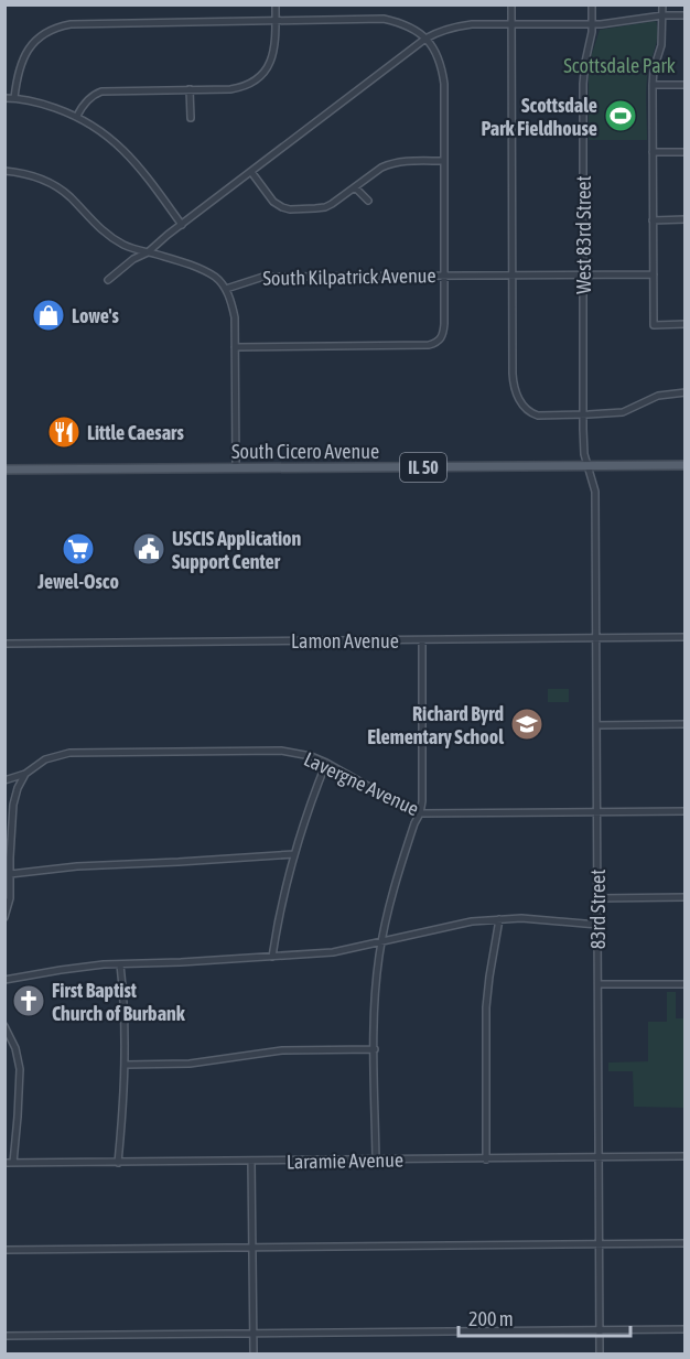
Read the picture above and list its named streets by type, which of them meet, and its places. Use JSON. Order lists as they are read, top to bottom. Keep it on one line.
{"streets":{"main road":["South Cicero Avenue","IL 50"],"street":["West 83rd Street","South Kilpatrick Avenue","Lamon Avenue","Lavergne Avenue","83rd Street","Laramie Avenue"]},"crossings":[["West 83rd Street","South Kilpatrick Avenue"],["West 83rd Street","South Cicero Avenue"],["West 83rd Street","83rd Street"],["South Cicero Avenue","83rd Street"],["Lamon Avenue","83rd Street"],["Lavergne Avenue","83rd Street"],["83rd Street","Laramie Avenue"]],"parks":["Scottsdale Park"],"places":{"sports":["Scottsdale Park Fieldhouse"],"shop":["Lowe's"],"restaurant":["Little Caesars"],"supermarket":["Jewel-Osco"],"public building":["USCIS Application Support Center"],"school or university":["Richard Byrd Elementary School"],"church":["First Baptist Church of Burbank"]},"scale_bar":"200 m"}
